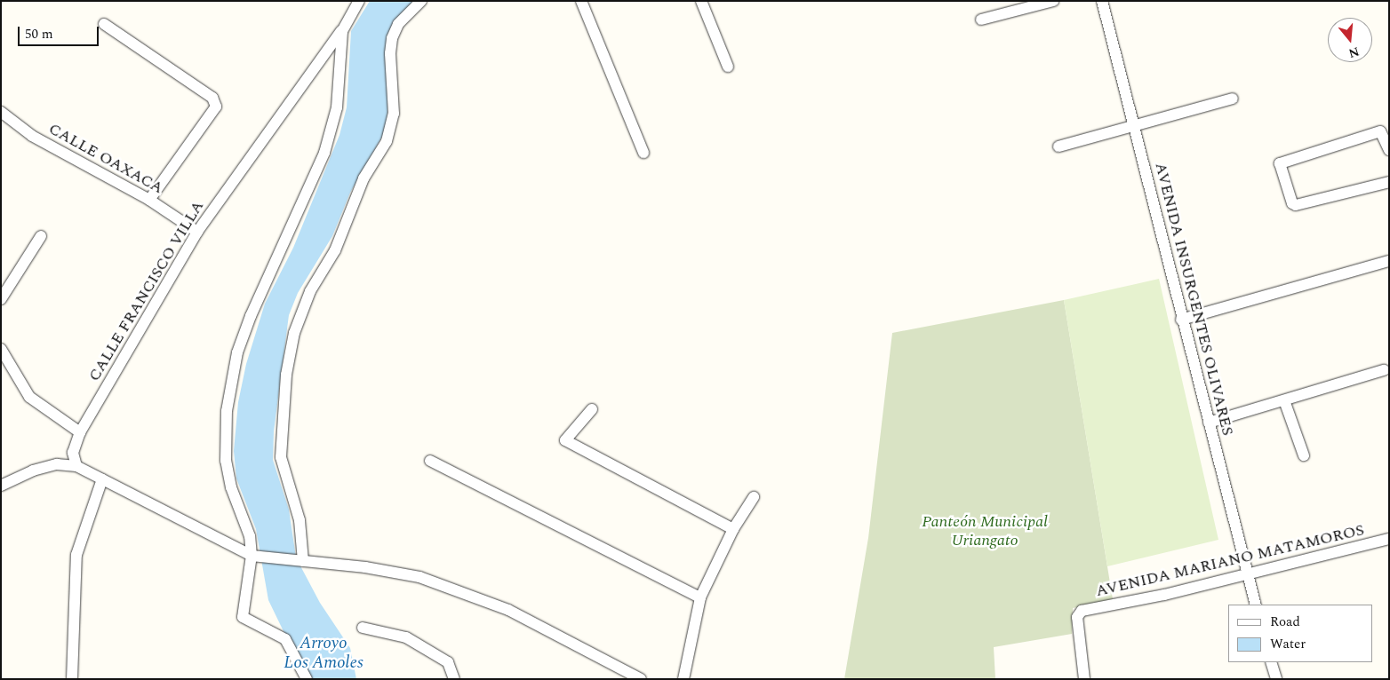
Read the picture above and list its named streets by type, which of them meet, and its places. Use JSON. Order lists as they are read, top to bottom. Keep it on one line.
{"streets":{"street":["CALLE OAXACA","CALLE FRANCISCO VILLA","AVENIDA INSURGENTES OLIVARES","AVENIDA MARIANO MATAMOROS"]},"crossings":[["CALLE OAXACA","CALLE FRANCISCO VILLA"],["AVENIDA INSURGENTES OLIVARES","AVENIDA MARIANO MATAMOROS"]],"water":["Arroyo Los Amoles"],"parks":["Panteón Municipal Uriangato"],"legend":["Road","Water"],"scale_bar":"50 m","north":"bottom"}
